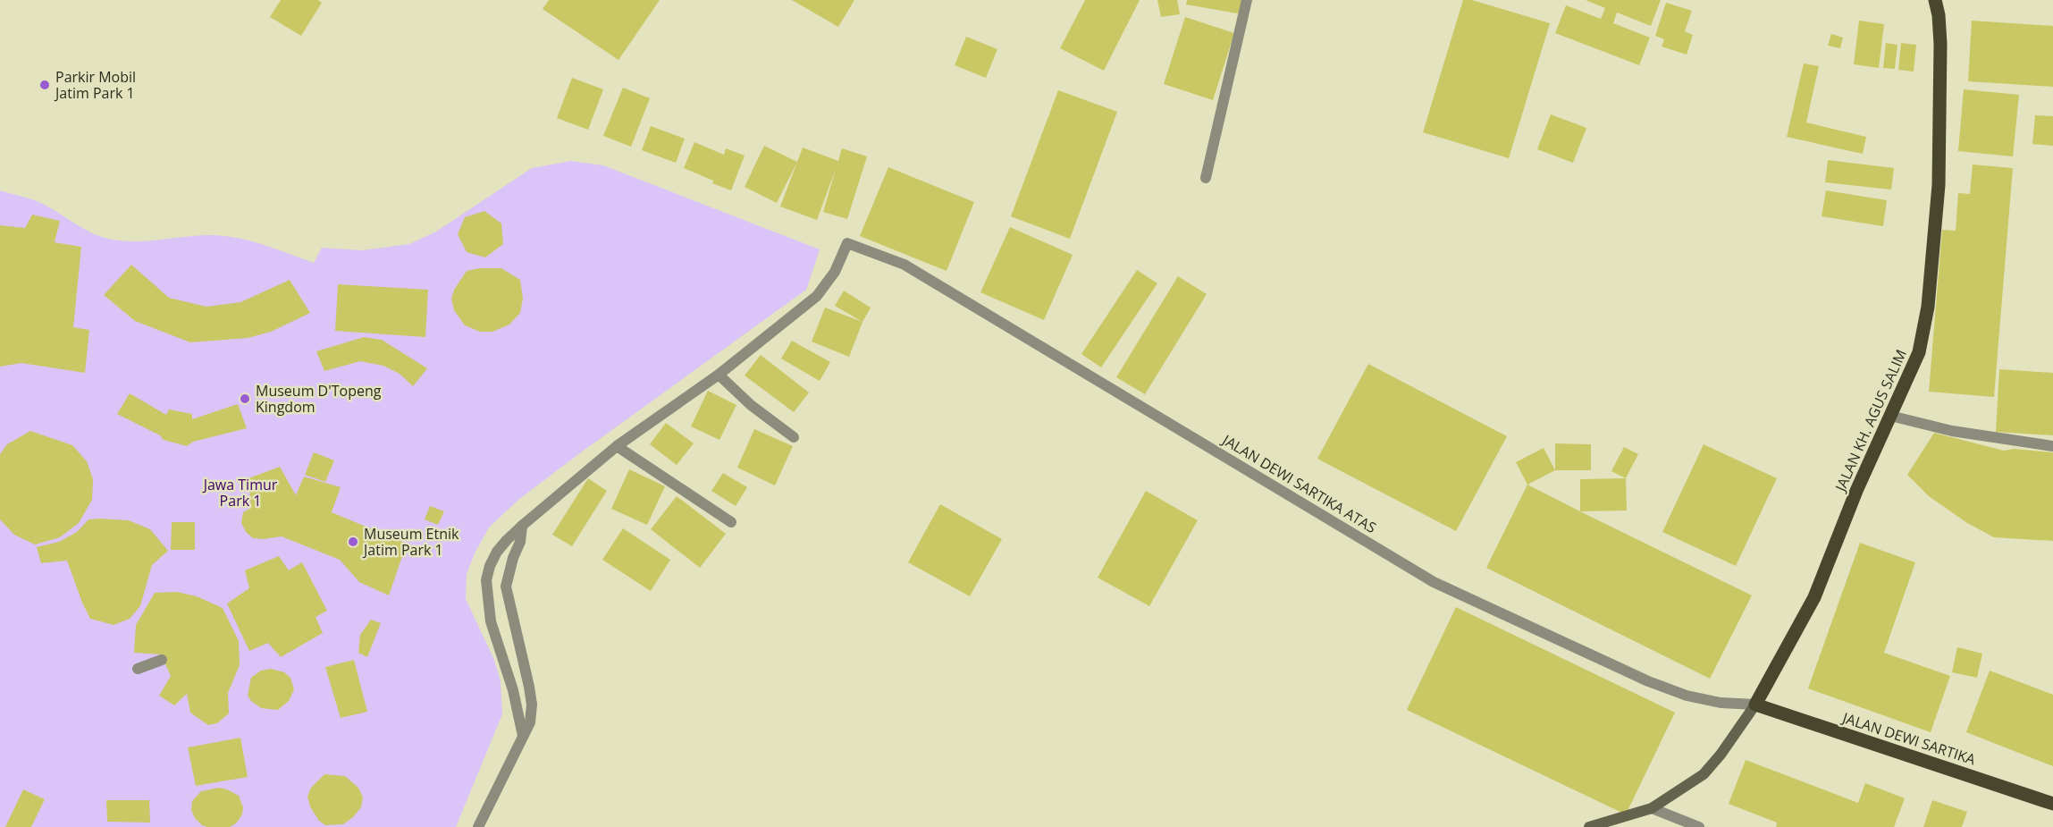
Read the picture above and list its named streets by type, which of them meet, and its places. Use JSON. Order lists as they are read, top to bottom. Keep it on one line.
{"streets":{"main road":["JALAN KH. AGUS SALIM","JALAN DEWI SARTIKA"],"street":["JALAN DEWI SARTIKA ATAS"]},"crossings":[["JALAN KH. AGUS SALIM","JALAN DEWI SARTIKA ATAS"],["JALAN KH. AGUS SALIM","JALAN DEWI SARTIKA"],["JALAN DEWI SARTIKA ATAS","JALAN DEWI SARTIKA"]],"parks":["Jawa Timur Park 1"],"places":["Parkir Mobil Jatim Park 1","Museum D'Topeng Kingdom","Museum Etnik Jatim Park 1"]}
